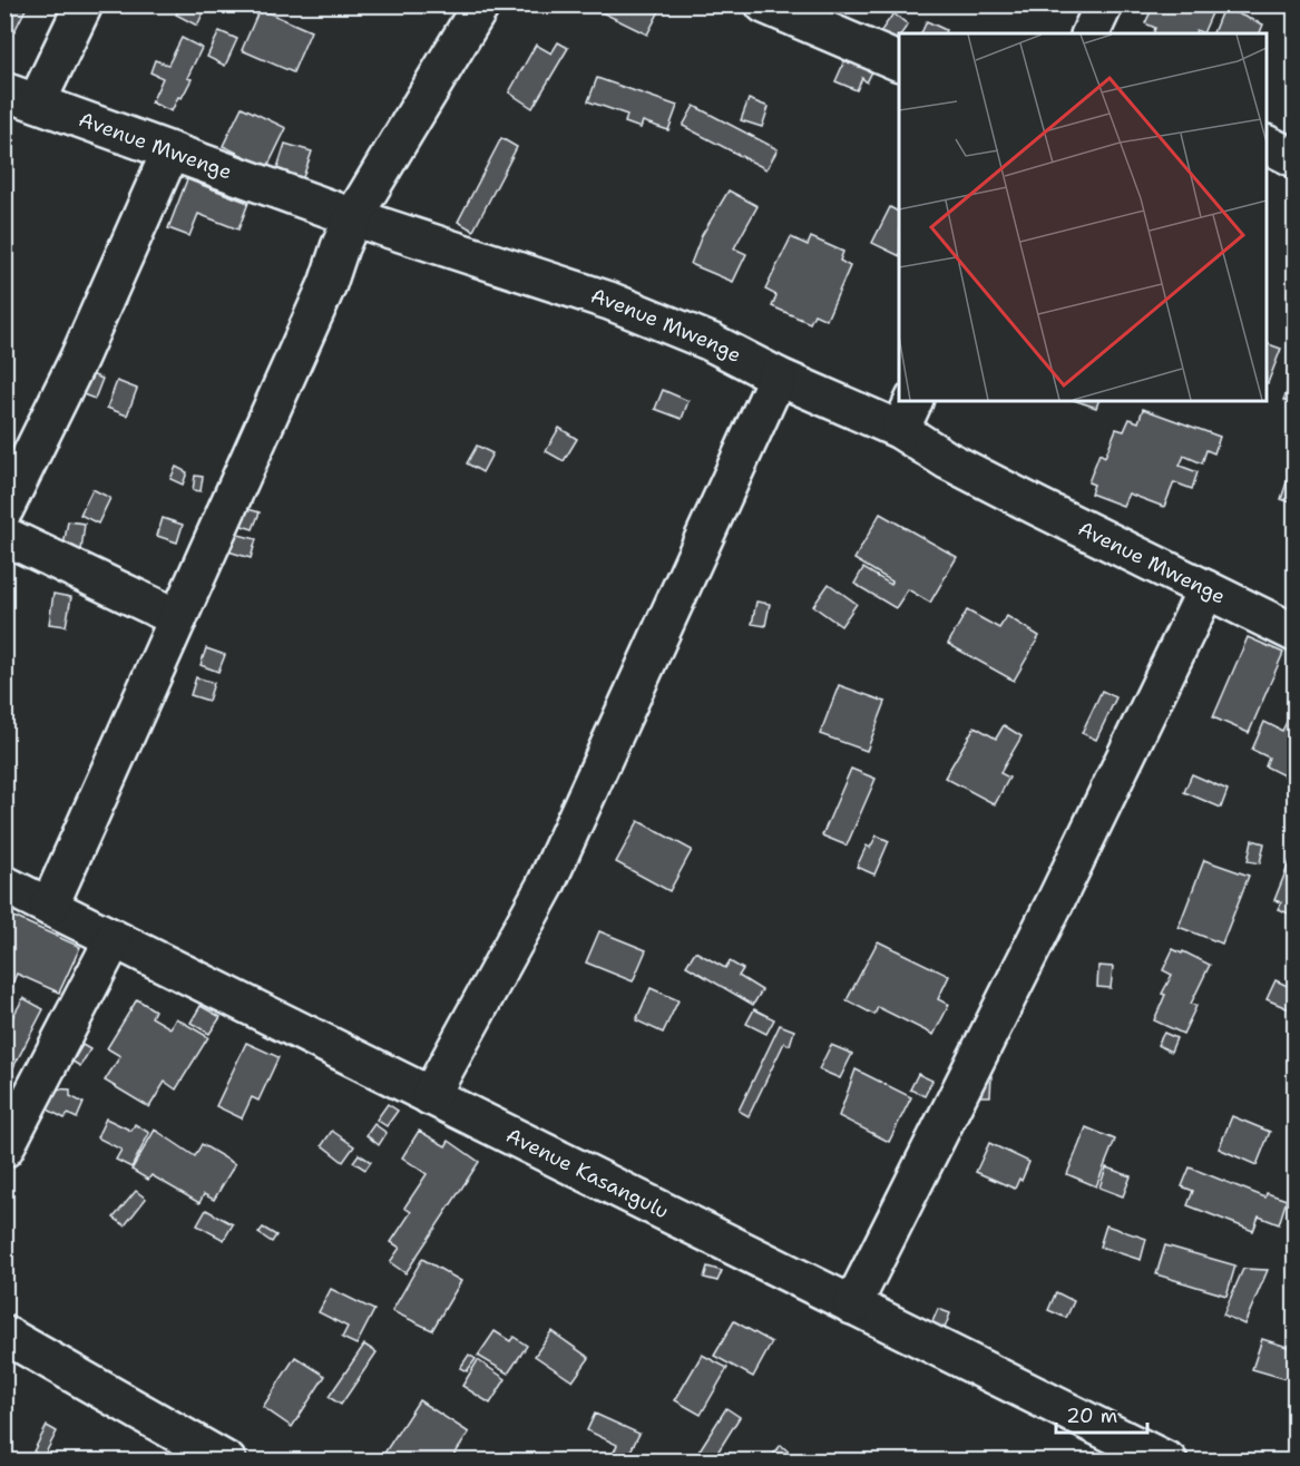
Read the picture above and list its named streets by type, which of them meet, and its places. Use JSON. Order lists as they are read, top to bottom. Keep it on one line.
{"streets":{"street":["Avenue Mwenge","Avenue Kasangulu"]},"scale_bar":"20 m"}
